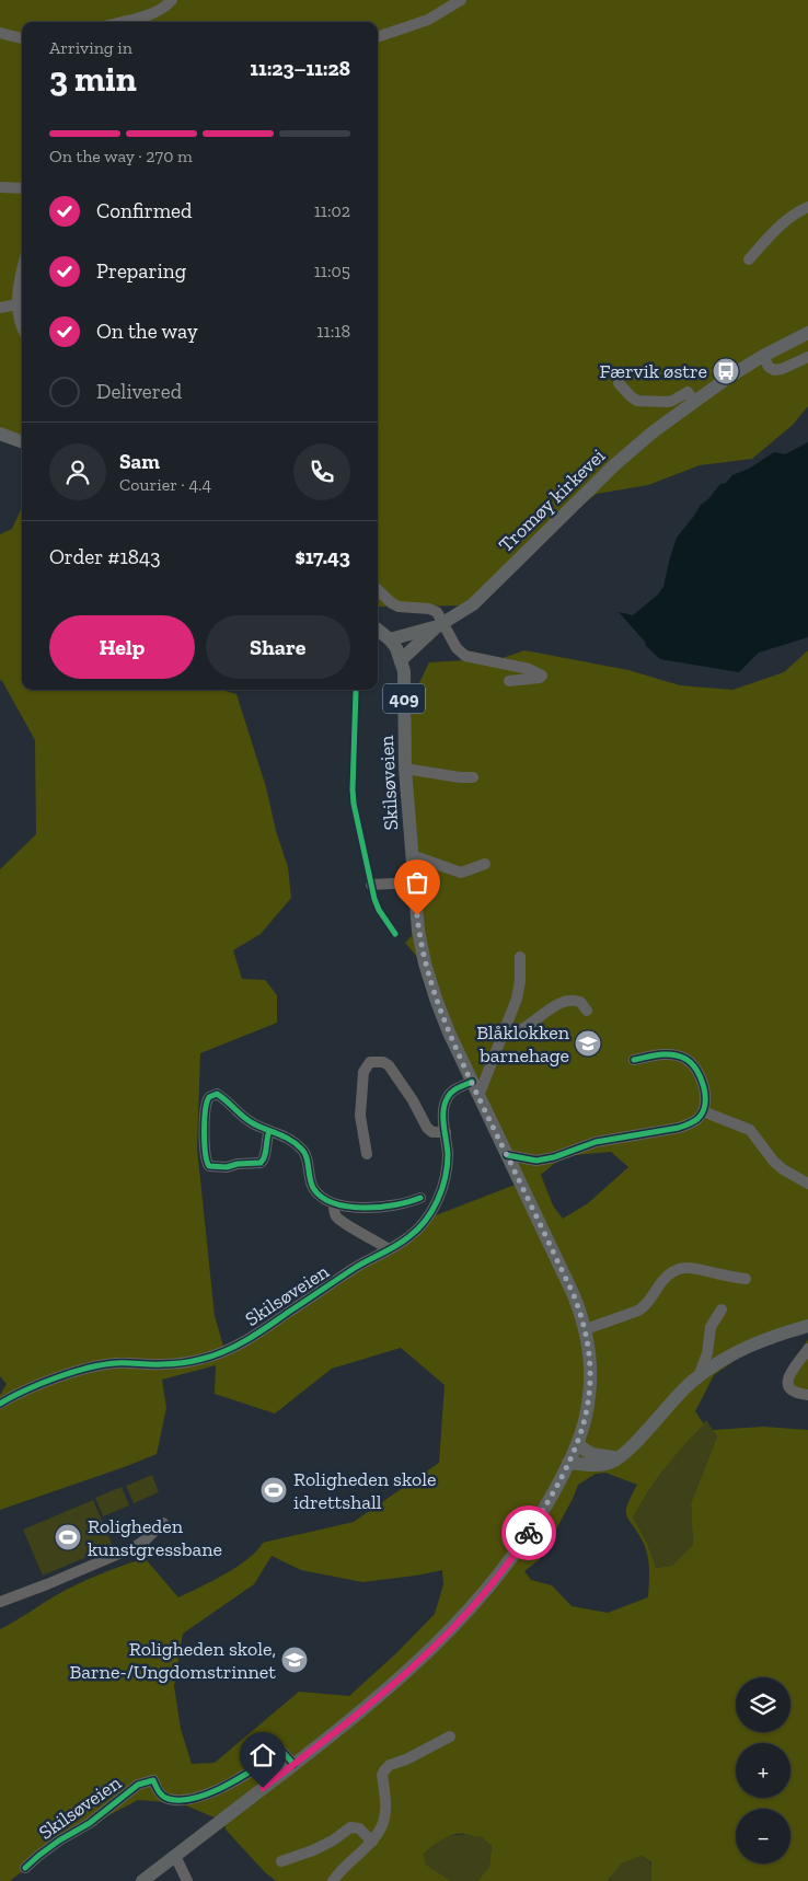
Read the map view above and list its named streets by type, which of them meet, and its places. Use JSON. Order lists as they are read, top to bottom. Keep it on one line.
{"streets":{"main road":["Tromøy kirkevei","409","Skilsøveien"]},"crossings":[["Tromøy kirkevei","Skilsøveien"]],"places":{"bus stop":["Færvik østre"],"school or university":["Blåklokken barnehage","Roligheden skole, Barne-/Ungdomstrinnet"],"sports":["Roligheden skole idrettshall","Roligheden kunstgressbane"]},"page":{"heading":["3 min","Arriving in","11:23–11:28"],"panel":["Sam","Courier · 4.4","Order #1843","$17.43"],"bar":"On the way · 270 m","list":[["Confirmed","11:02"],["Preparing","11:05"],["On the way","11:18"],"Delivered"],"buttons":["Help","Share"],"map_buttons":["+","−"]}}
